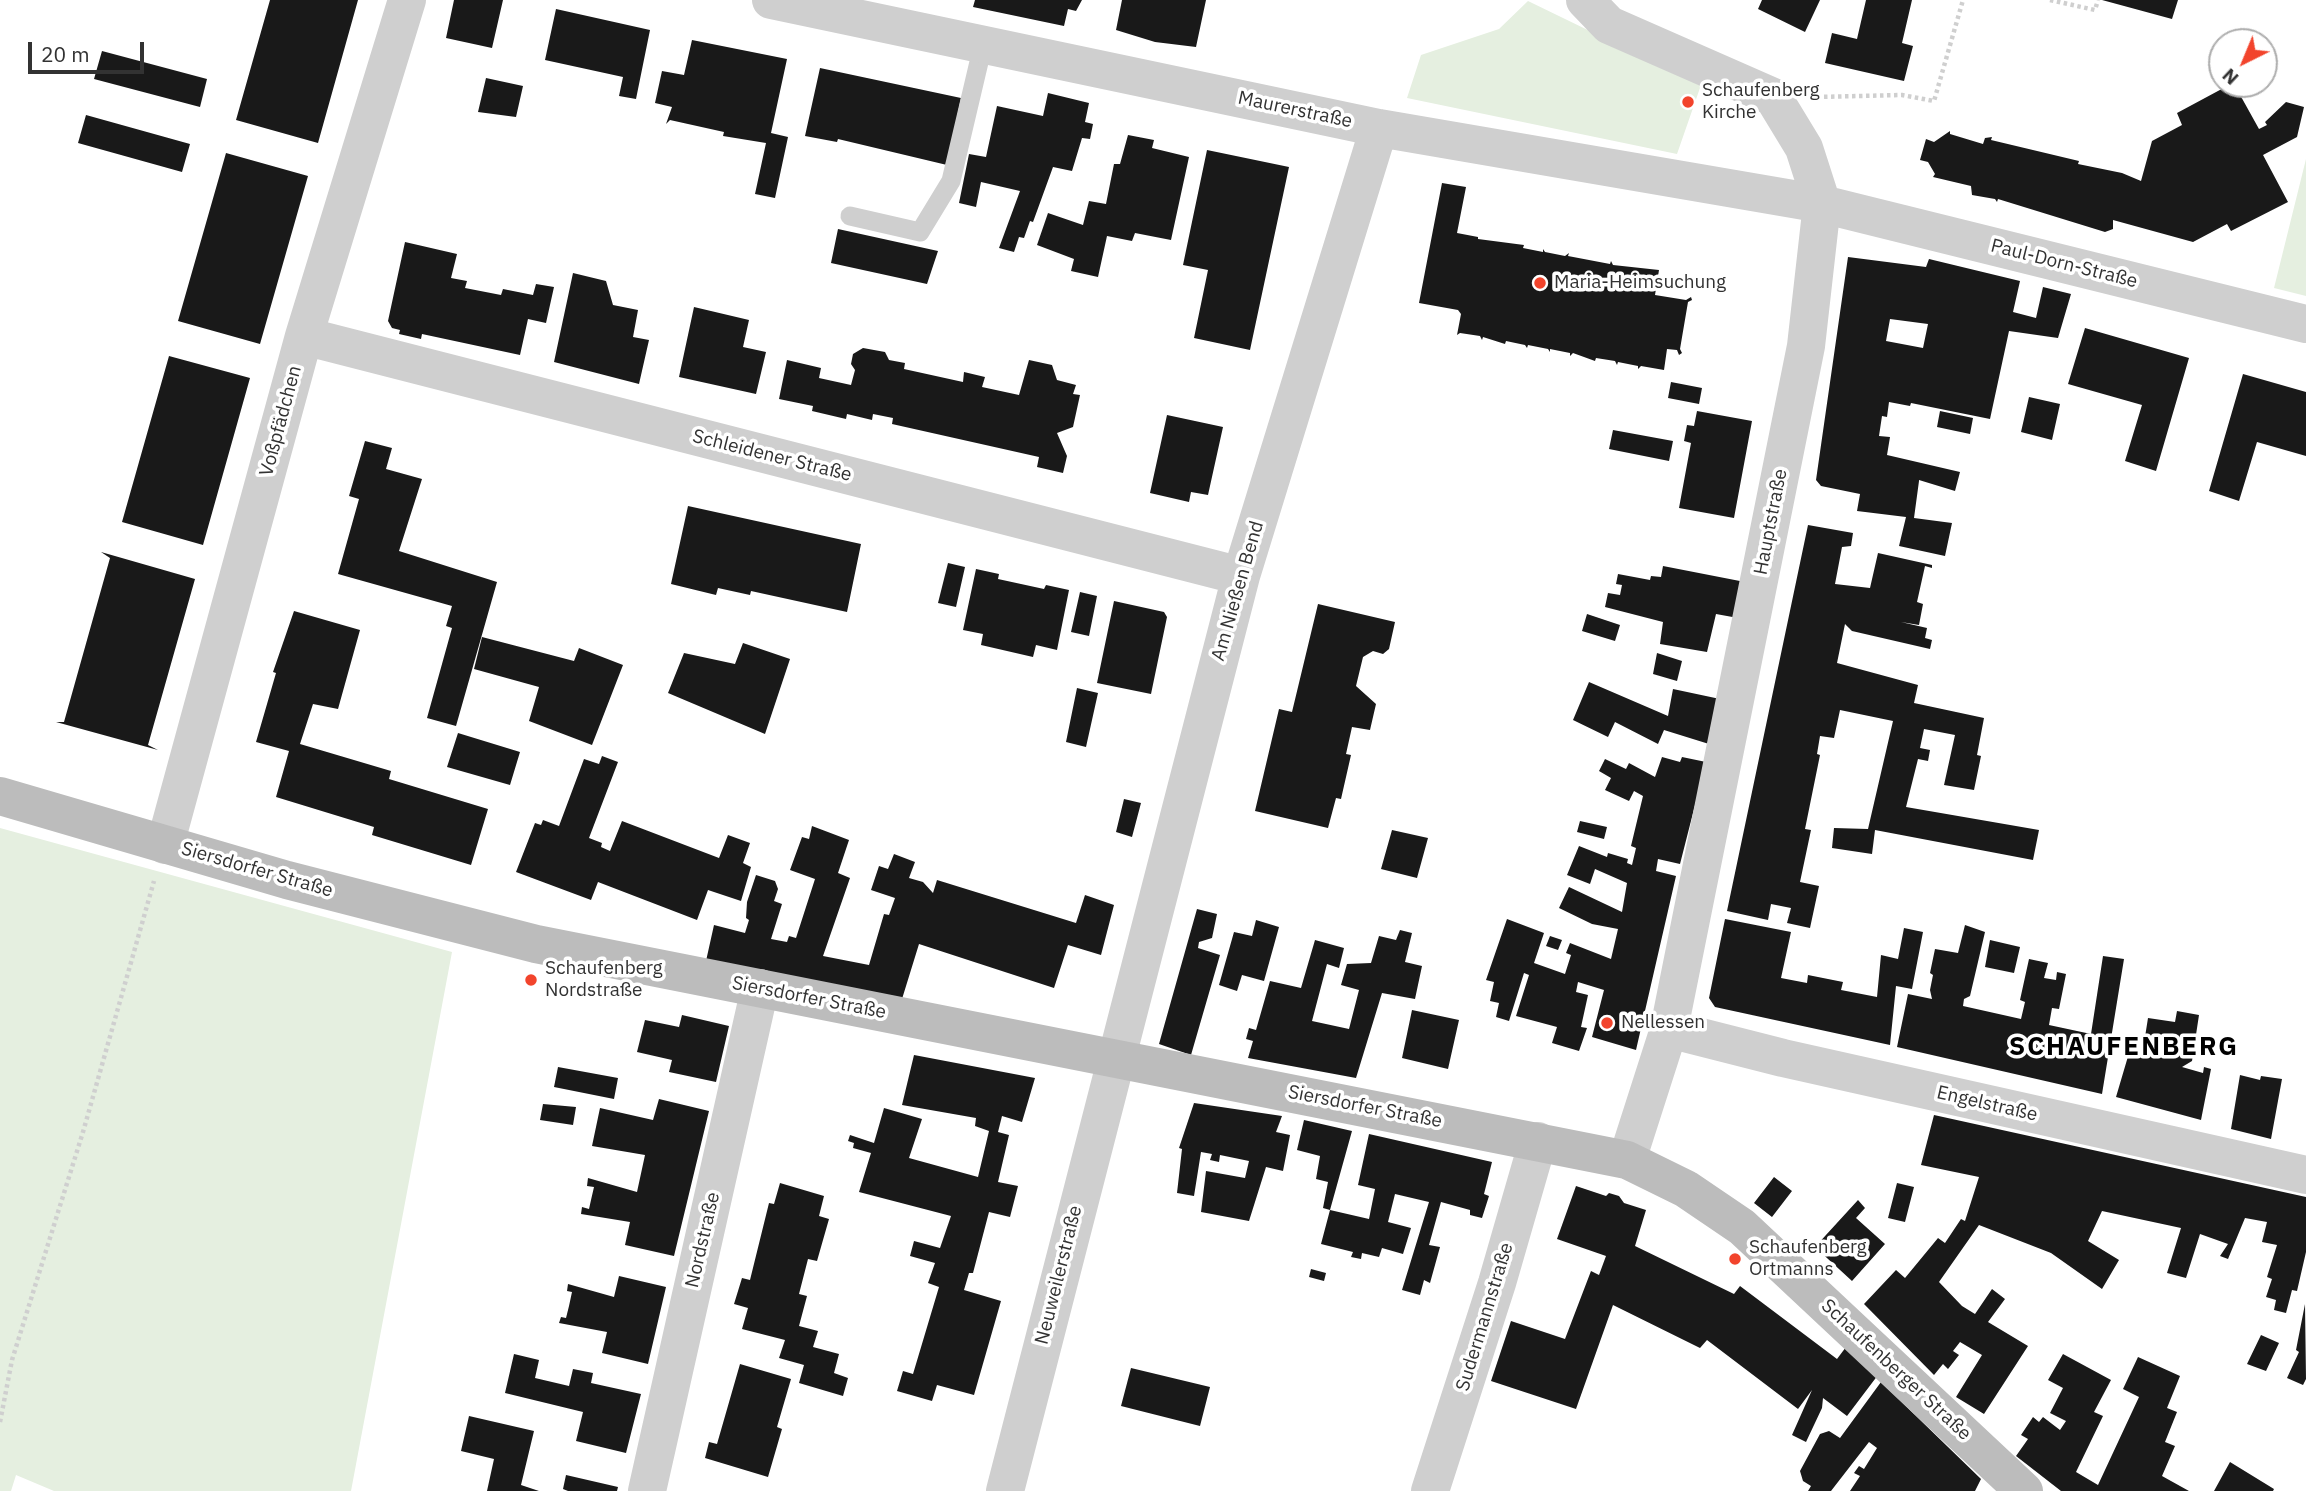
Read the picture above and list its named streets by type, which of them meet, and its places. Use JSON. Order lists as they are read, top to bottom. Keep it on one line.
{"streets":{"street":["Maurerstraße","Paul-Dorn-Straße","Voßpfädchen","Schleidener Straße","Hauptstraße","Am Nießen Bend","Siersdorfer Straße","Engelstraße","Nordstraße","Neuweilerstraße","Sudermannstraße","Schaufenberger Straße"]},"crossings":[["Maurerstraße","Paul-Dorn-Straße"],["Maurerstraße","Hauptstraße"],["Maurerstraße","Am Nießen Bend"],["Paul-Dorn-Straße","Hauptstraße"],["Voßpfädchen","Schleidener Straße"],["Voßpfädchen","Siersdorfer Straße"],["Schleidener Straße","Am Nießen Bend"],["Hauptstraße","Siersdorfer Straße"],["Hauptstraße","Engelstraße"],["Hauptstraße","Schaufenberger Straße"],["Am Nießen Bend","Siersdorfer Straße"],["Am Nießen Bend","Neuweilerstraße"],["Siersdorfer Straße","Nordstraße"],["Siersdorfer Straße","Neuweilerstraße"],["Siersdorfer Straße","Sudermannstraße"],["Siersdorfer Straße","Schaufenberger Straße"]],"districts":["SCHAUFENBERG"],"places":["Schaufenberg Kirche","Maria-Heimsuchung","Schaufenberg Nordstraße","Nellessen","Schaufenberg Ortmanns"],"scale_bar":"20 m","north":"bottom left"}
